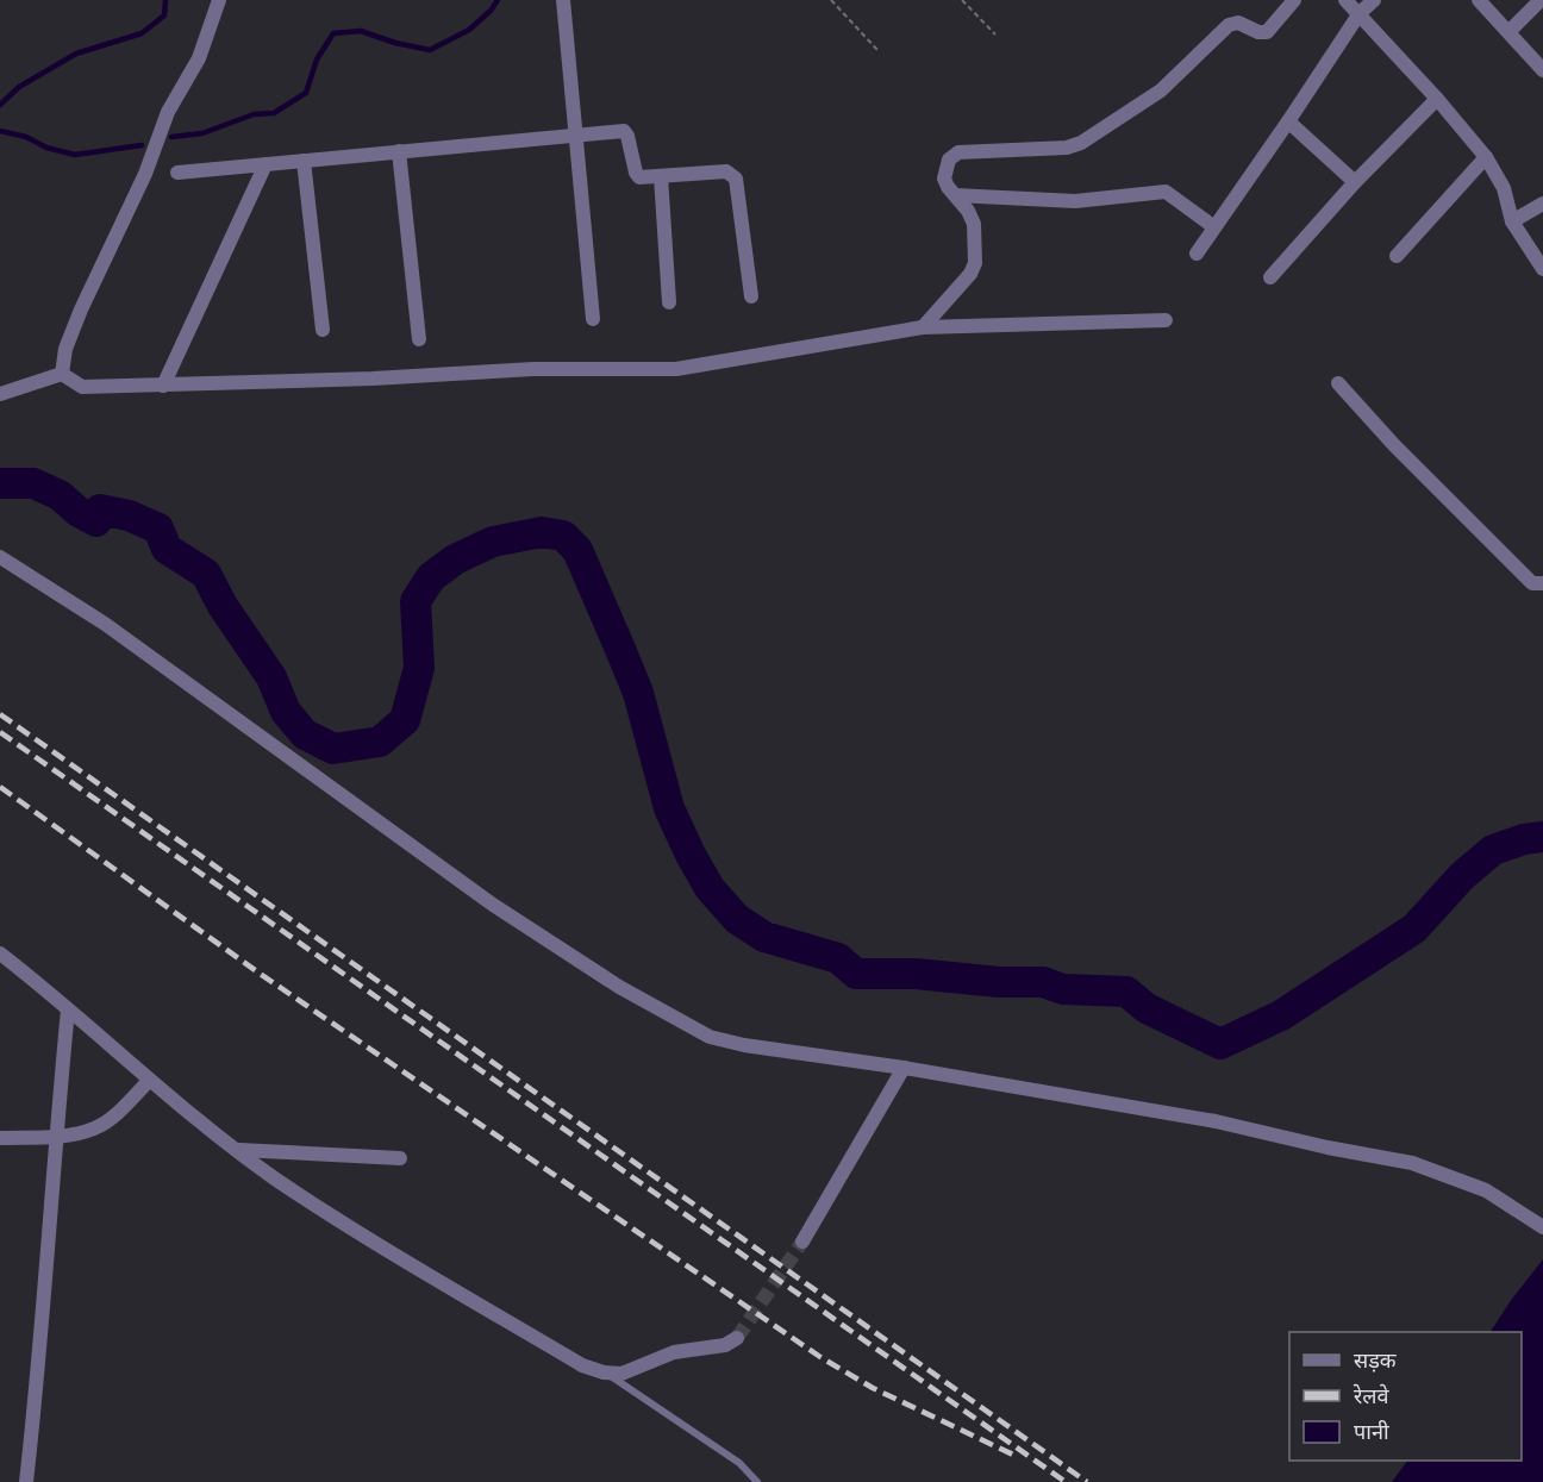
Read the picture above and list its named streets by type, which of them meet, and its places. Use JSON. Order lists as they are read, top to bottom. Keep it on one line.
{"legend":["सड़क","रेलवे","पानी"]}
